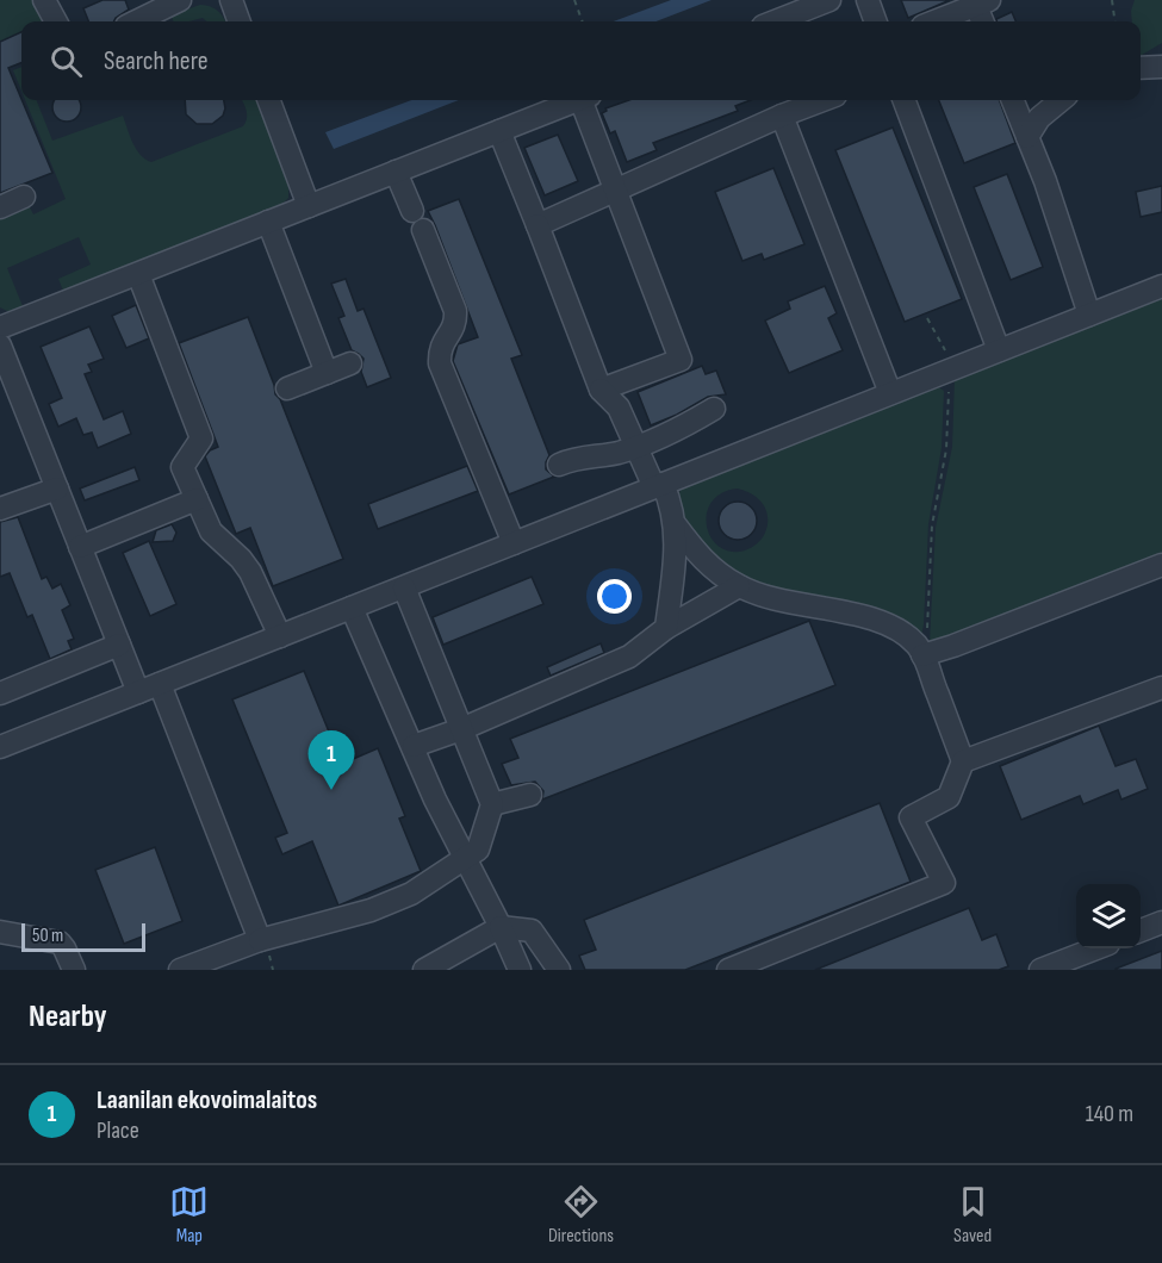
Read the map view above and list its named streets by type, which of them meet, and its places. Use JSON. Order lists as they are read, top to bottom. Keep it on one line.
{"scale_bar":"50 m","page":{"search":"Search here","pins":"1","scale":"50 m","heading":"Nearby","list":[{"mark":"1","name":"Laanilan ekovoimalaitos","note":"Place","value":"140 m"}],"nav":["Map","Directions","Saved"]}}
